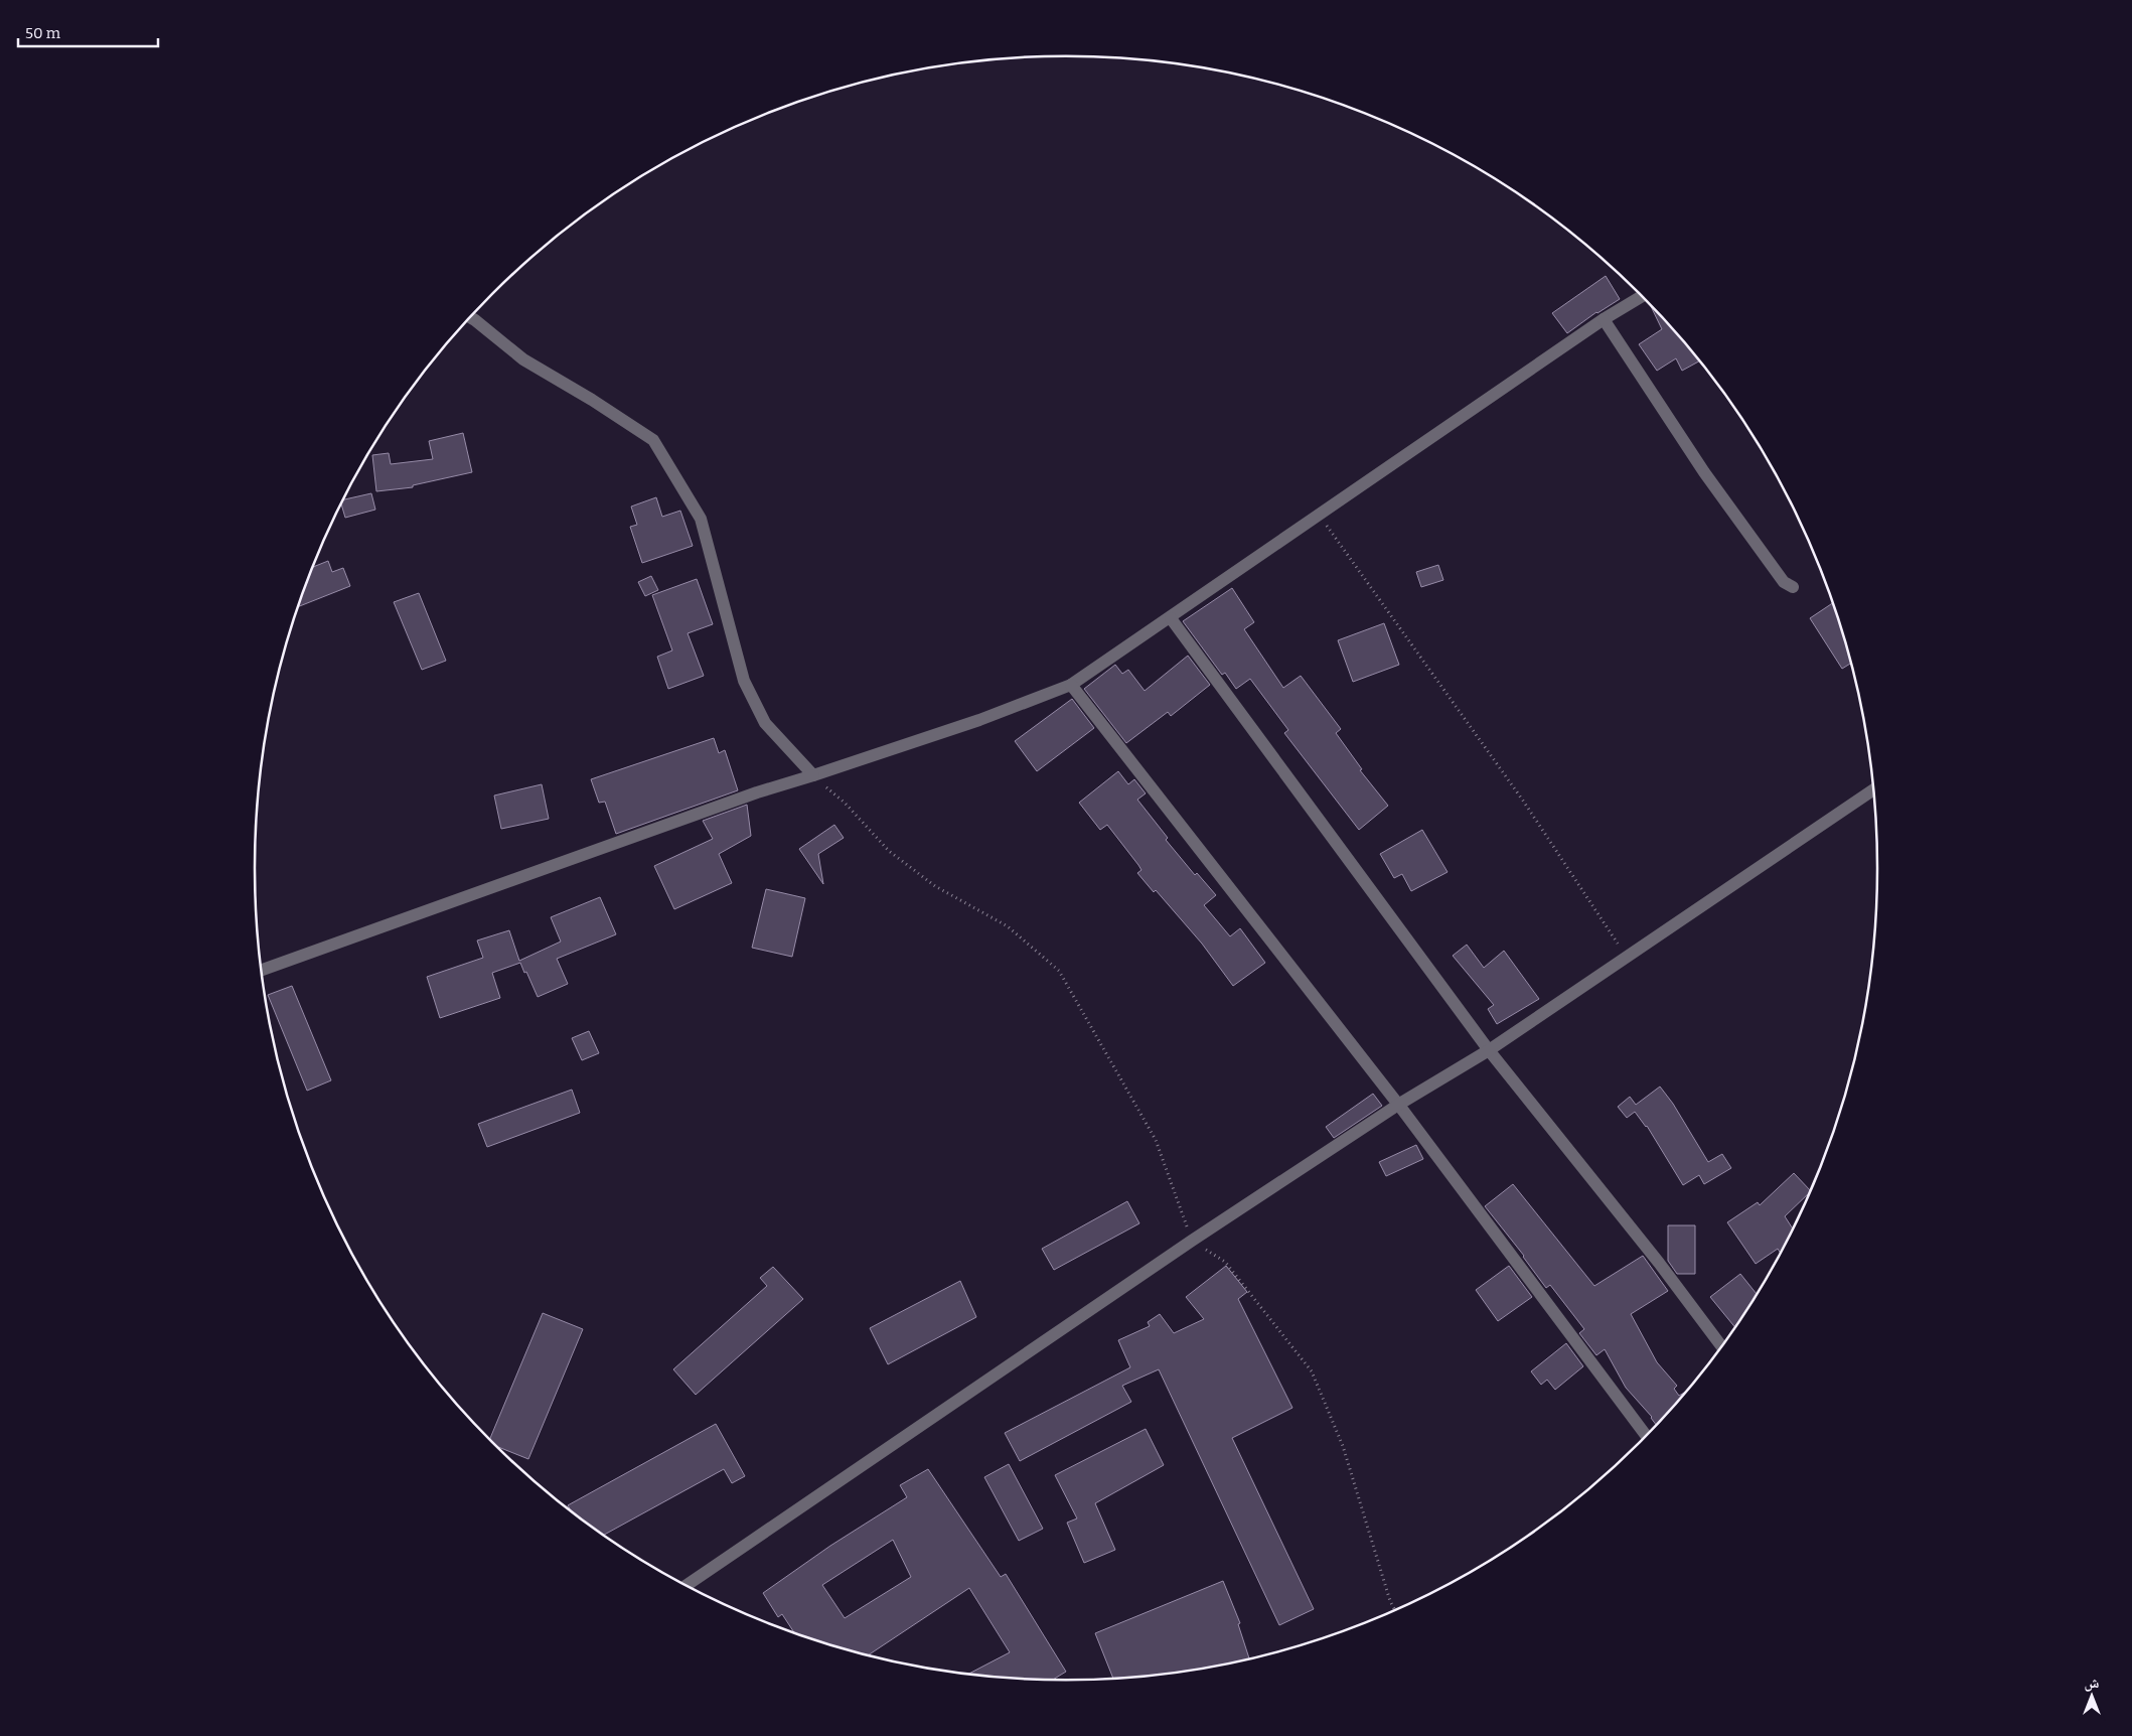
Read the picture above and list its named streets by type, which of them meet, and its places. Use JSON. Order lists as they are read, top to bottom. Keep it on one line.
{"scale_bar":"50 m","north":"top"}
